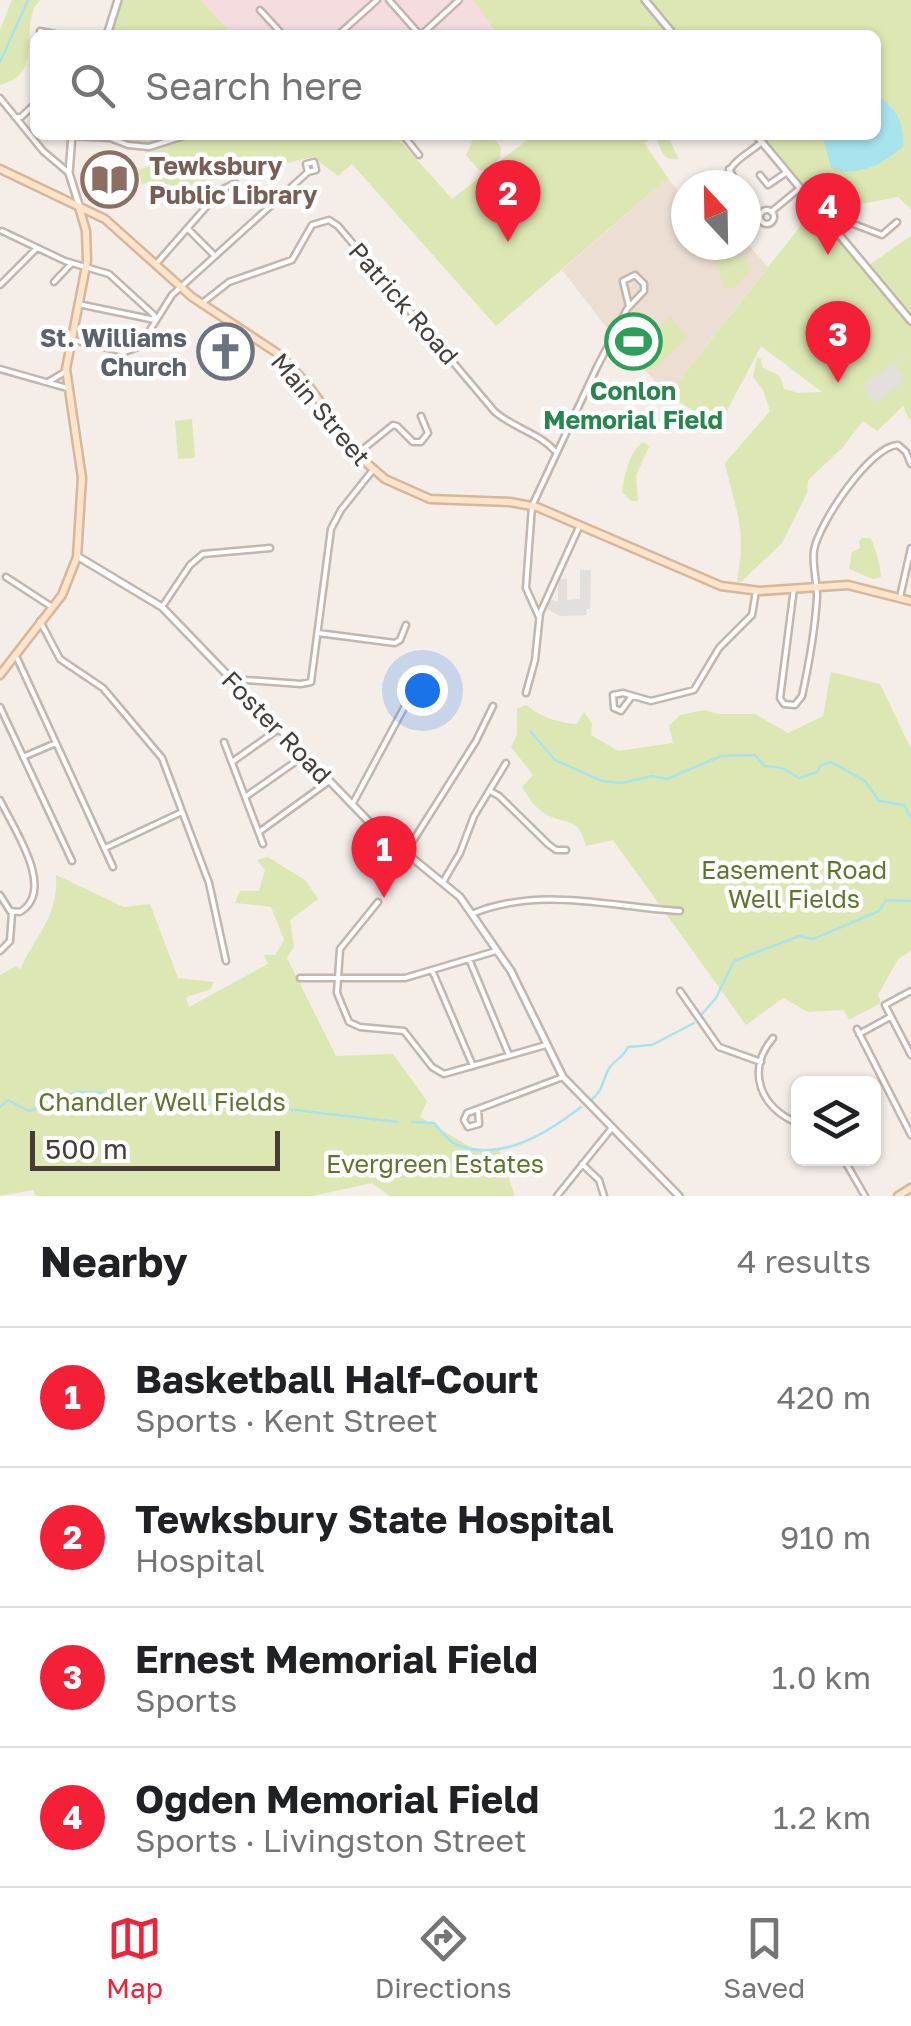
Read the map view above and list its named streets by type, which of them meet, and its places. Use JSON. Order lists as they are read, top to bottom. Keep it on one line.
{"streets":{"main road":["Main Street"],"street":["Patrick Road","Foster Road"]},"crossings":[["Patrick Road","Main Street"]],"parks":["Easement Road Well Fields","Chandler Well Fields","Evergreen Estates"],"places":{"library":["Tewksbury Public Library"],"sports":["Conlon Memorial Field"],"church":["St. Williams Church"]},"scale_bar":"500 m","north":"top","page":{"search":"Search here","pins":["2","4","3","1"],"scale":"500 m","heading":["Nearby","4 results"],"list":[{"mark":"1","name":"Basketball Half-Court","note":"Sports · Kent Street","value":"420 m"},{"mark":"2","name":"Tewksbury State Hospital","note":"Hospital","value":"910 m"},{"mark":"3","name":"Ernest Memorial Field","note":"Sports","value":"1.0 km"},{"mark":"4","name":"Ogden Memorial Field","note":"Sports · Livingston Street","value":"1.2 km"}],"nav":["Map","Directions","Saved"]}}
